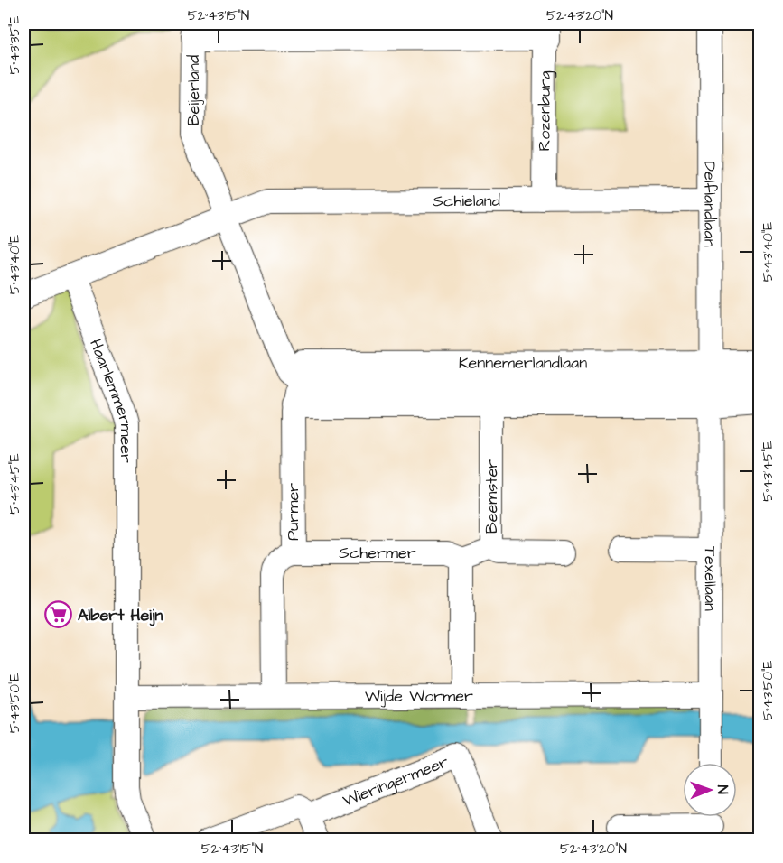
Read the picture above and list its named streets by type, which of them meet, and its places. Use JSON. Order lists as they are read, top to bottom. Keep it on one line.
{"streets":{"street":["Beijerland","Rozenburg","Schieland","Delflandlaan","Kennemerlandlaan","Haarlemmermeer","Beemster","Purmer","Schermer","Texellaan","Wijde Wormer","Wieringermeer"]},"crossings":[["Beijerland","Schieland"],["Rozenburg","Schieland"],["Schieland","Delflandlaan"],["Delflandlaan","Kennemerlandlaan"],["Delflandlaan","Texellaan"],["Kennemerlandlaan","Beemster"],["Kennemerlandlaan","Purmer"],["Kennemerlandlaan","Texellaan"],["Haarlemmermeer","Wijde Wormer"],["Beemster","Schermer"],["Purmer","Schermer"],["Purmer","Wijde Wormer"],["Texellaan","Wijde Wormer"]],"places":{"supermarket":["Albert Heijn"]},"north":"right","coordinates":["52°43'15\"N","52°43'20\"N","5°43'35\"E","5°43'40\"E","5°43'45\"E","5°43'50\"E"]}
